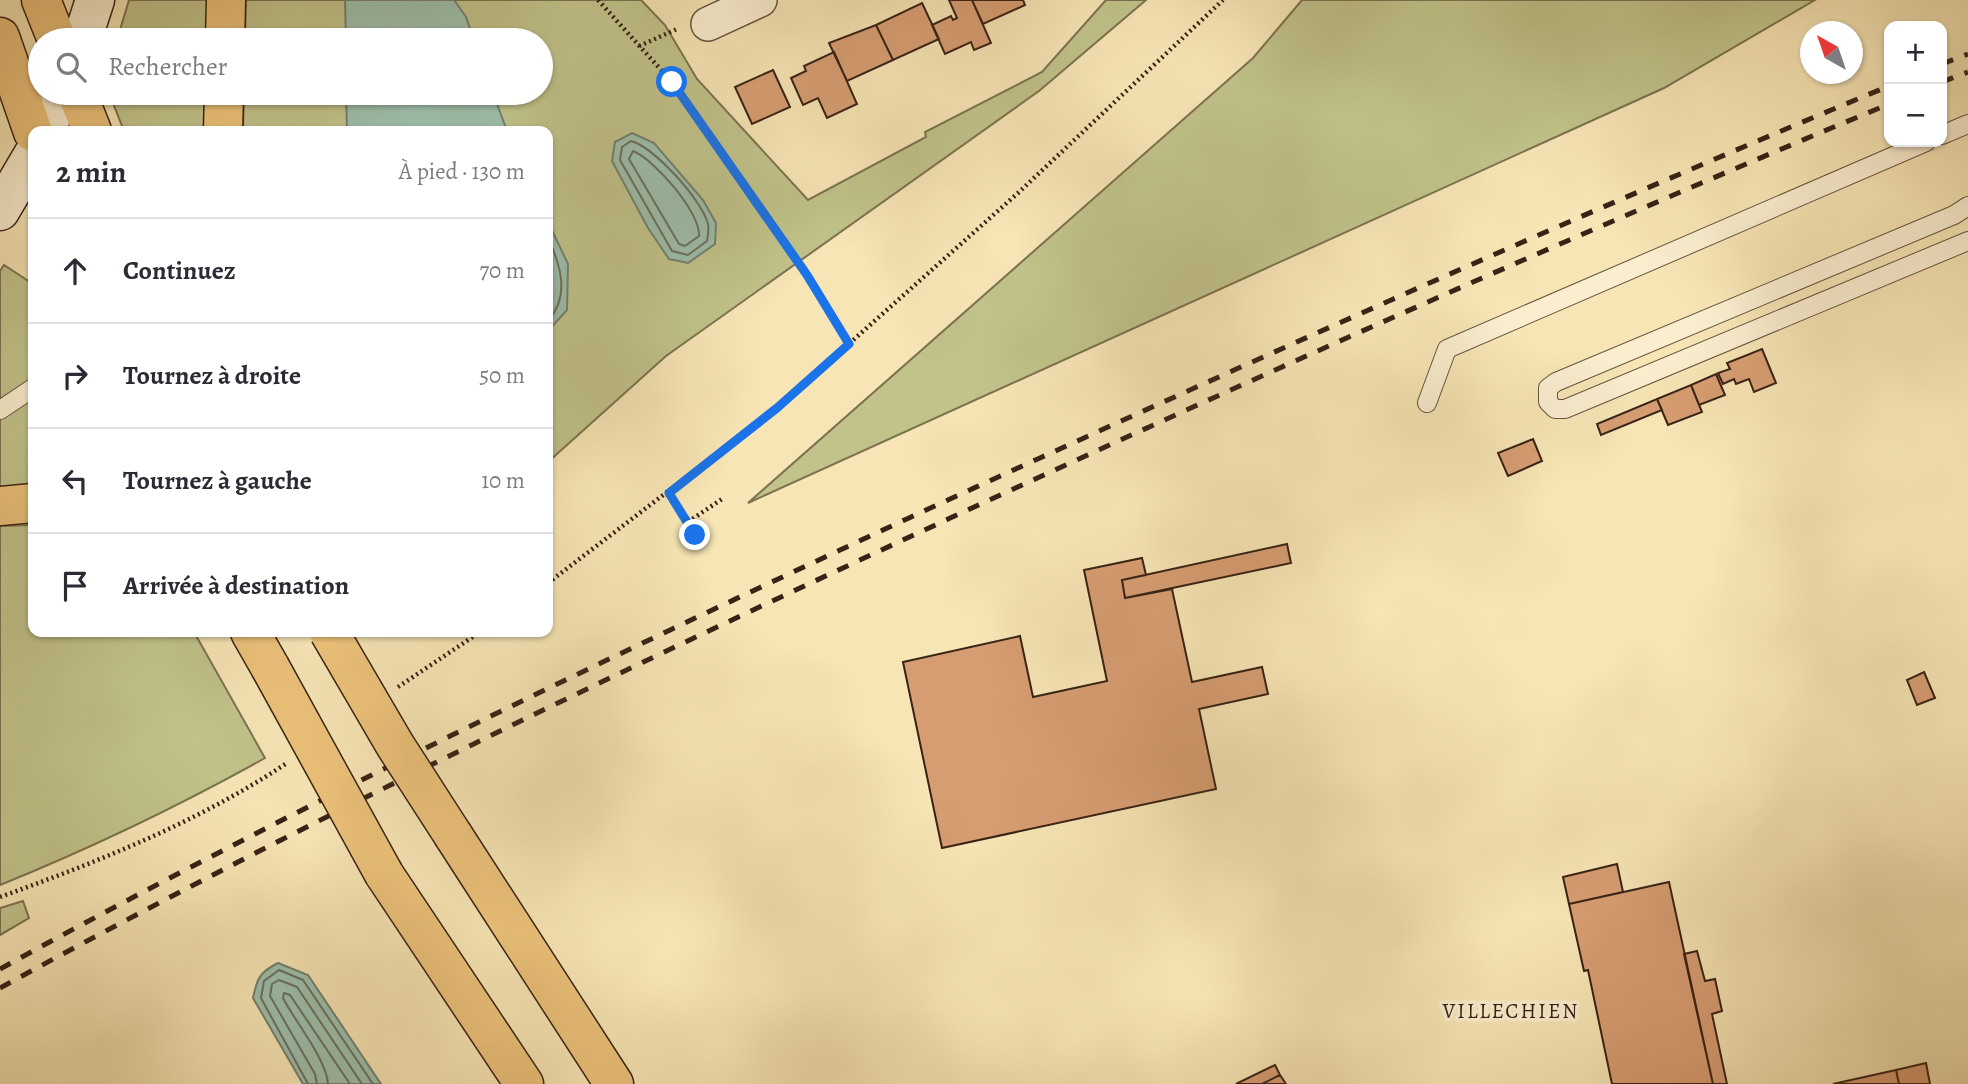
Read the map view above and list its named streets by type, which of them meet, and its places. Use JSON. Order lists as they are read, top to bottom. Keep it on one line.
{"districts":["VILLECHIEN"],"north":"top left","page":{"map_buttons":["+","−"],"search":"Rechercher","heading":["2 min","À pied · 130 m"],"list":[["Continuez","70 m"],["Tournez à droite","50 m"],["Tournez à gauche","10 m"],"Arrivée à destination"]}}
